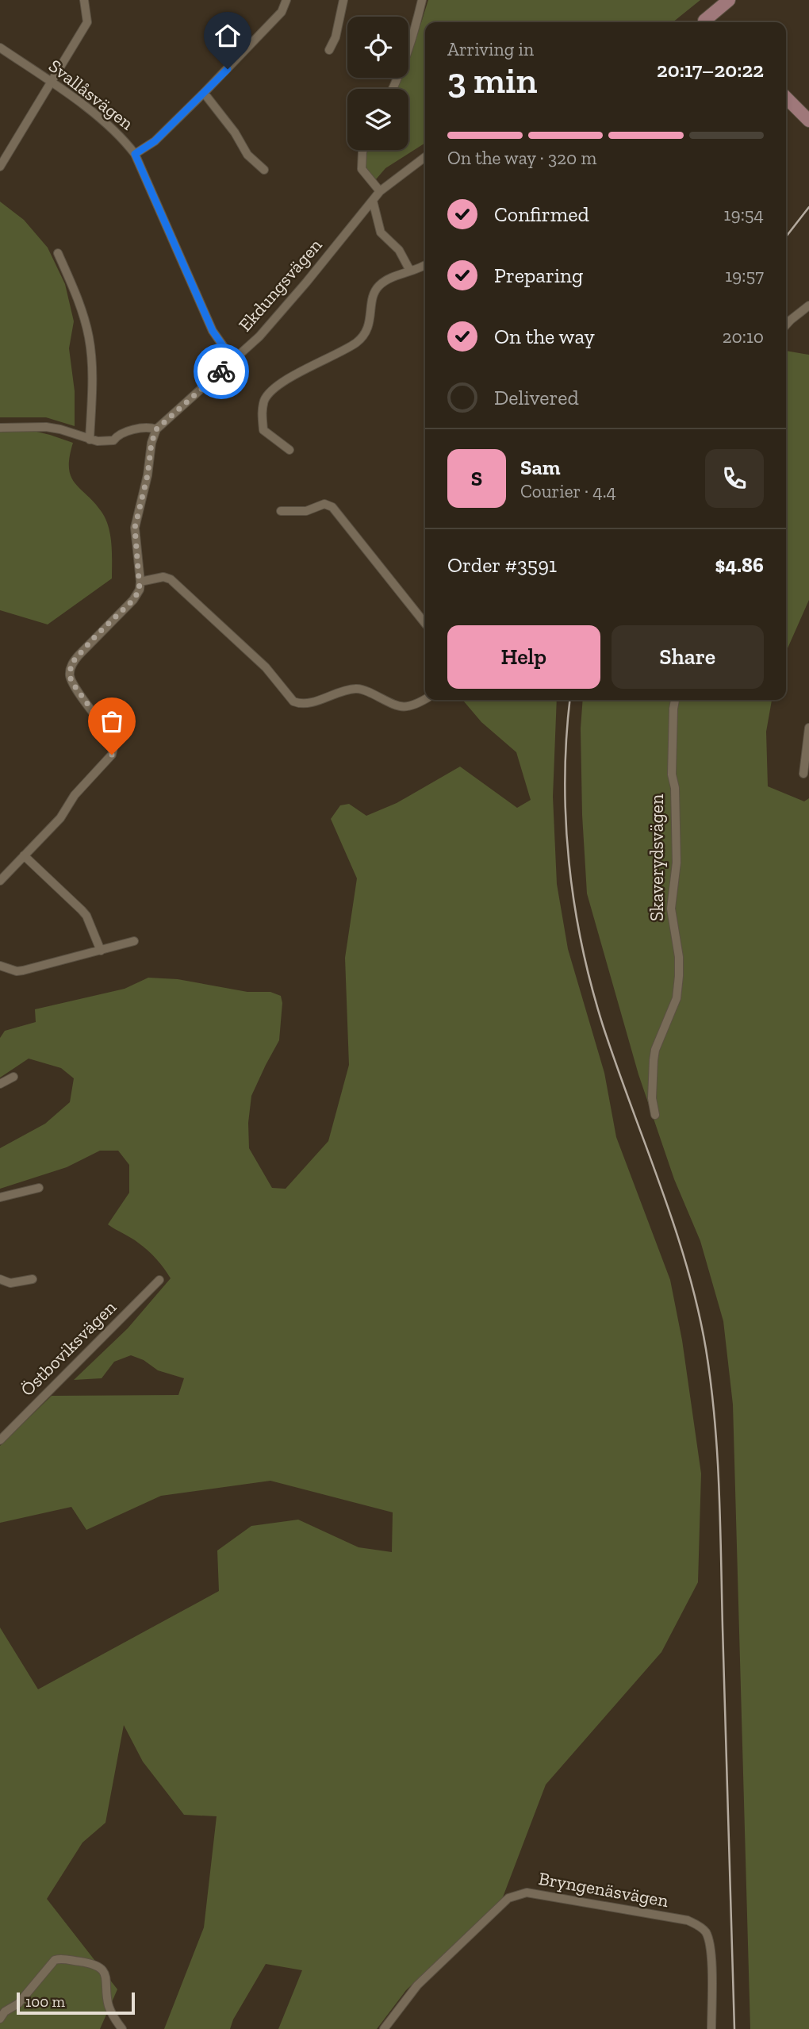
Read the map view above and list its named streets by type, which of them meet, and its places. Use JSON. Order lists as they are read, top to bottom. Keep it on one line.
{"streets":{"street":["Svallåsvägen","Ekdungsvägen","Skaverydsvägen","Östboviksvägen","Bryngenäsvägen"]},"crossings":[["Svallåsvägen","Ekdungsvägen"]],"scale_bar":"100 m","page":{"heading":["3 min","Arriving in","20:17–20:22"],"panel":["Sam","Courier · 4.4","Order #3591","$4.86"],"bar":"On the way · 320 m","list":[["Confirmed","19:54"],["Preparing","19:57"],["On the way","20:10"],"Delivered"],"round":"S","buttons":["Help","Share"],"scale":"100 m"}}
